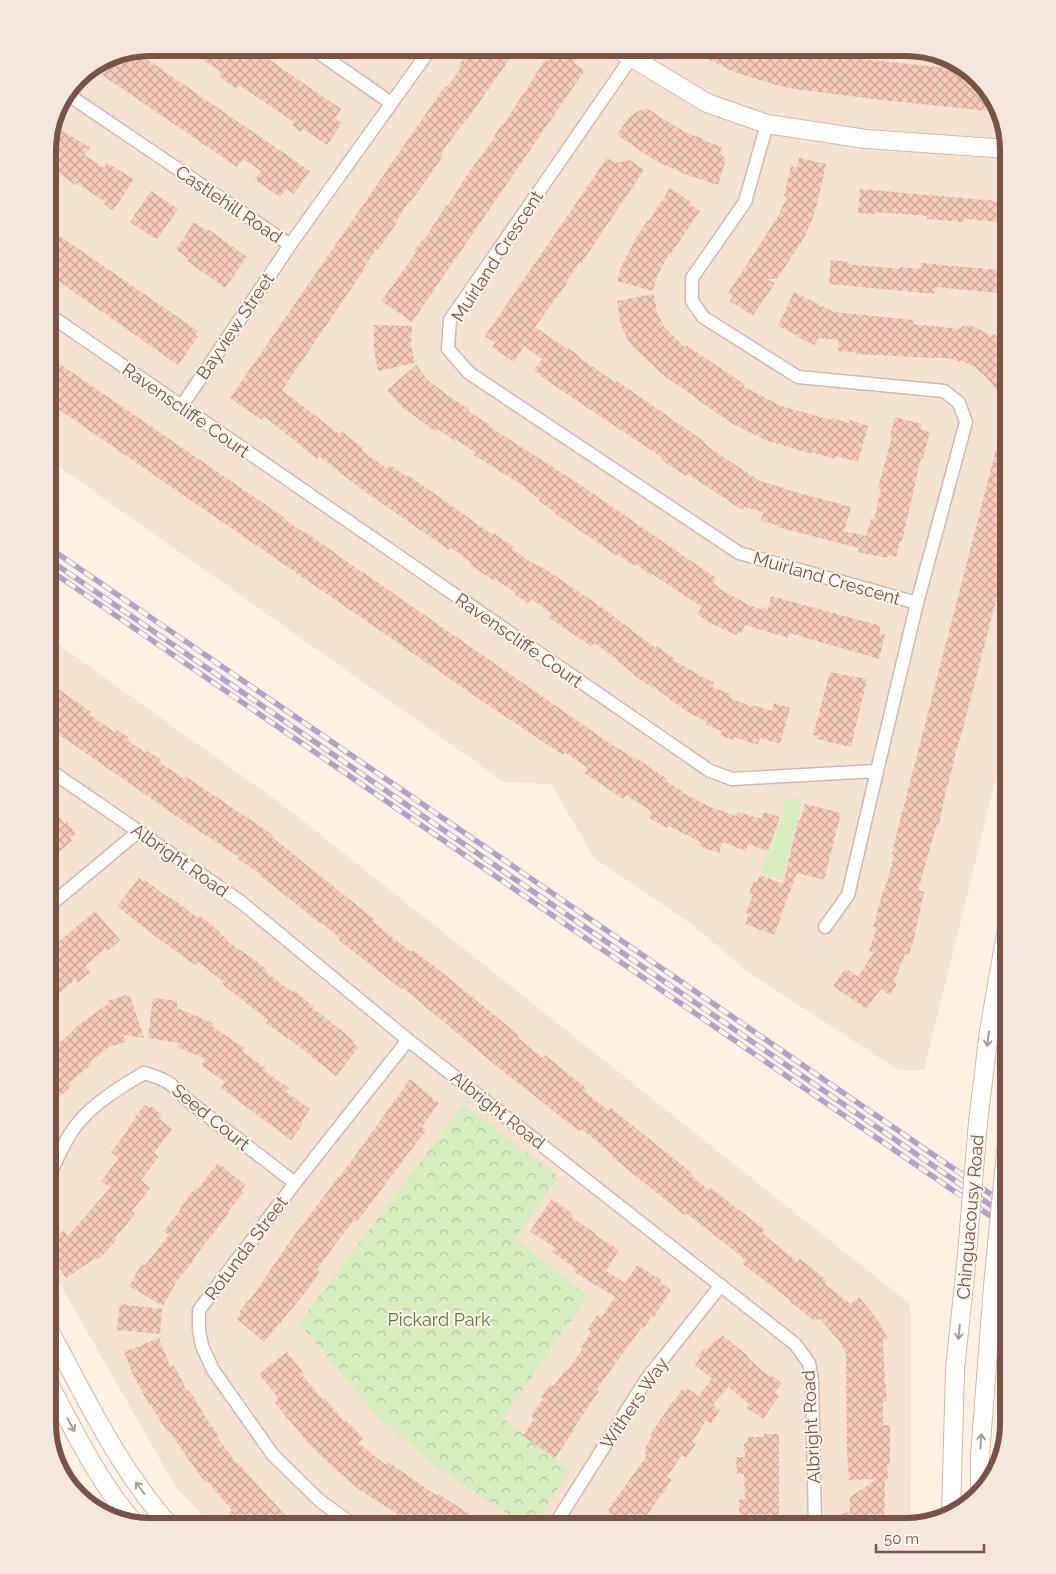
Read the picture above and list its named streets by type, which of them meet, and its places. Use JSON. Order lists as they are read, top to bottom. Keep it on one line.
{"streets":{"main road":["Chinguacousy Road"],"street":["Castlehill Road","Muirland Crescent","Bayview Street","Ravenscliffe Court","Albright Road","Seed Court","Rotunda Street","Withers Way"]},"crossings":[["Castlehill Road","Bayview Street"],["Bayview Street","Ravenscliffe Court"],["Albright Road","Rotunda Street"],["Albright Road","Withers Way"],["Seed Court","Rotunda Street"]],"parks":["Pickard Park"],"scale_bar":"50 m"}
